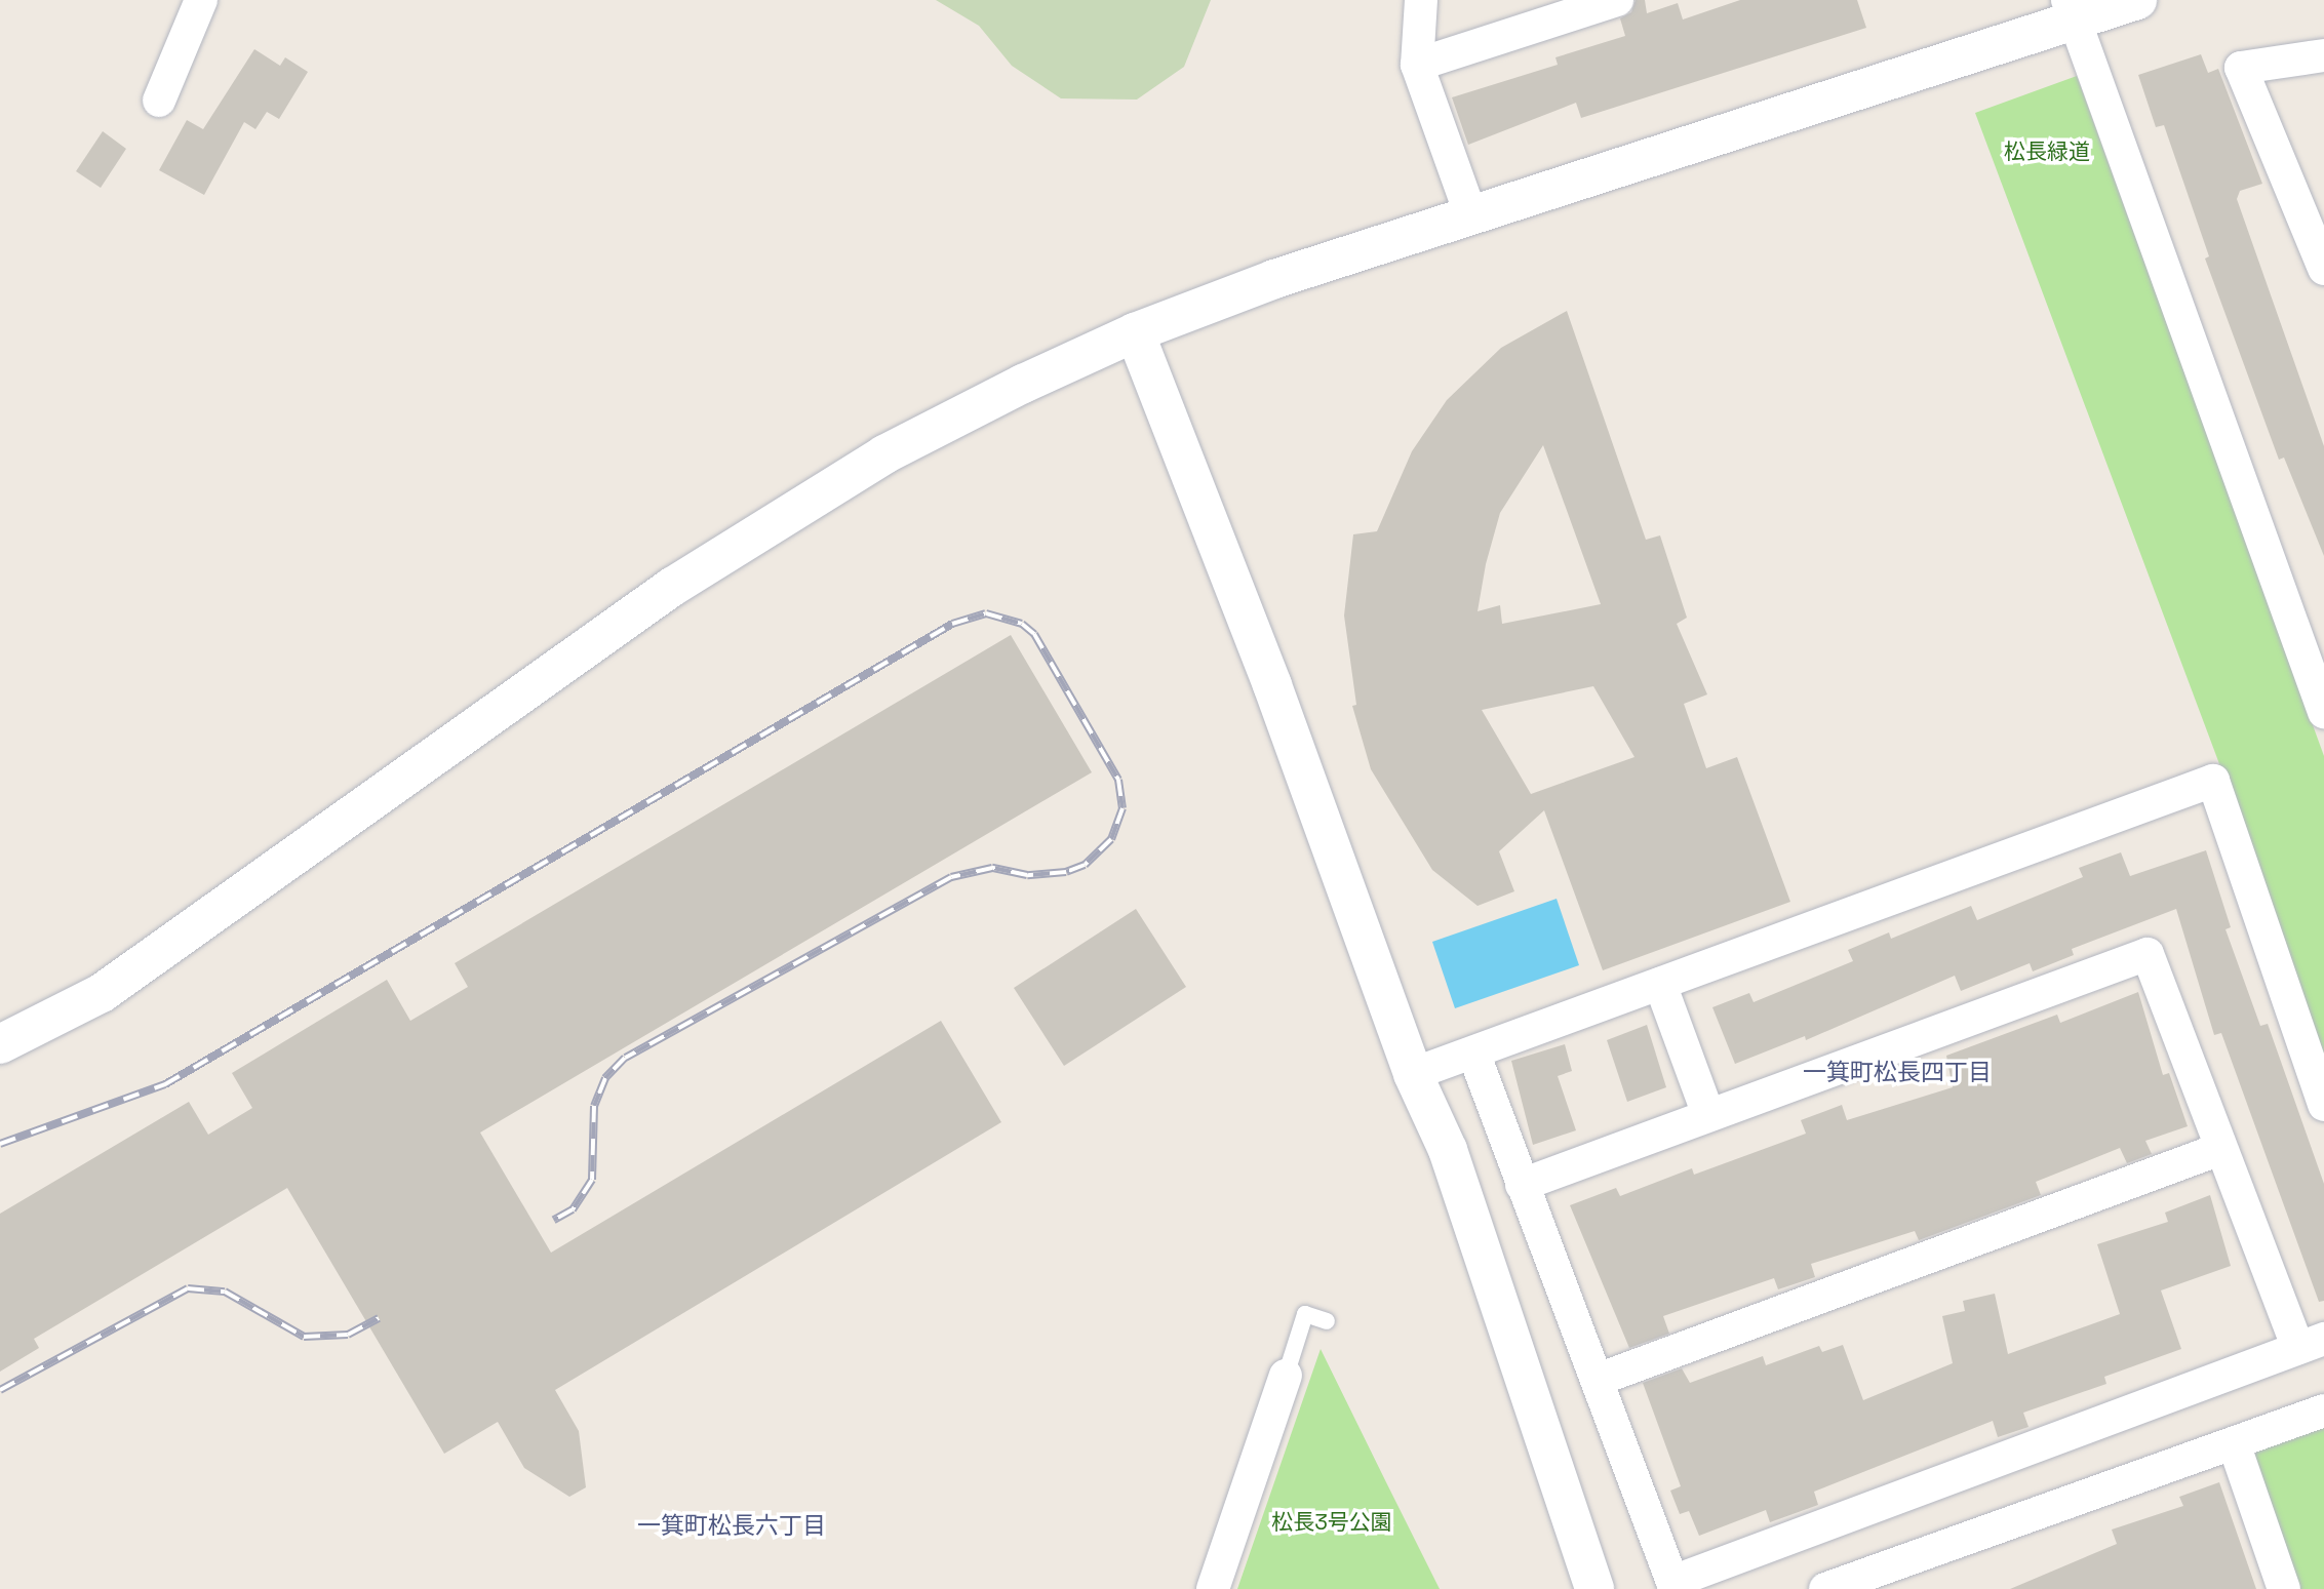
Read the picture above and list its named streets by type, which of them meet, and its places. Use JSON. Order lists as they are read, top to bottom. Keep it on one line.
{"districts":["一箕町松長四丁目","一箕町松長六丁目"],"parks":["松長緑道","松長3号公園"]}
